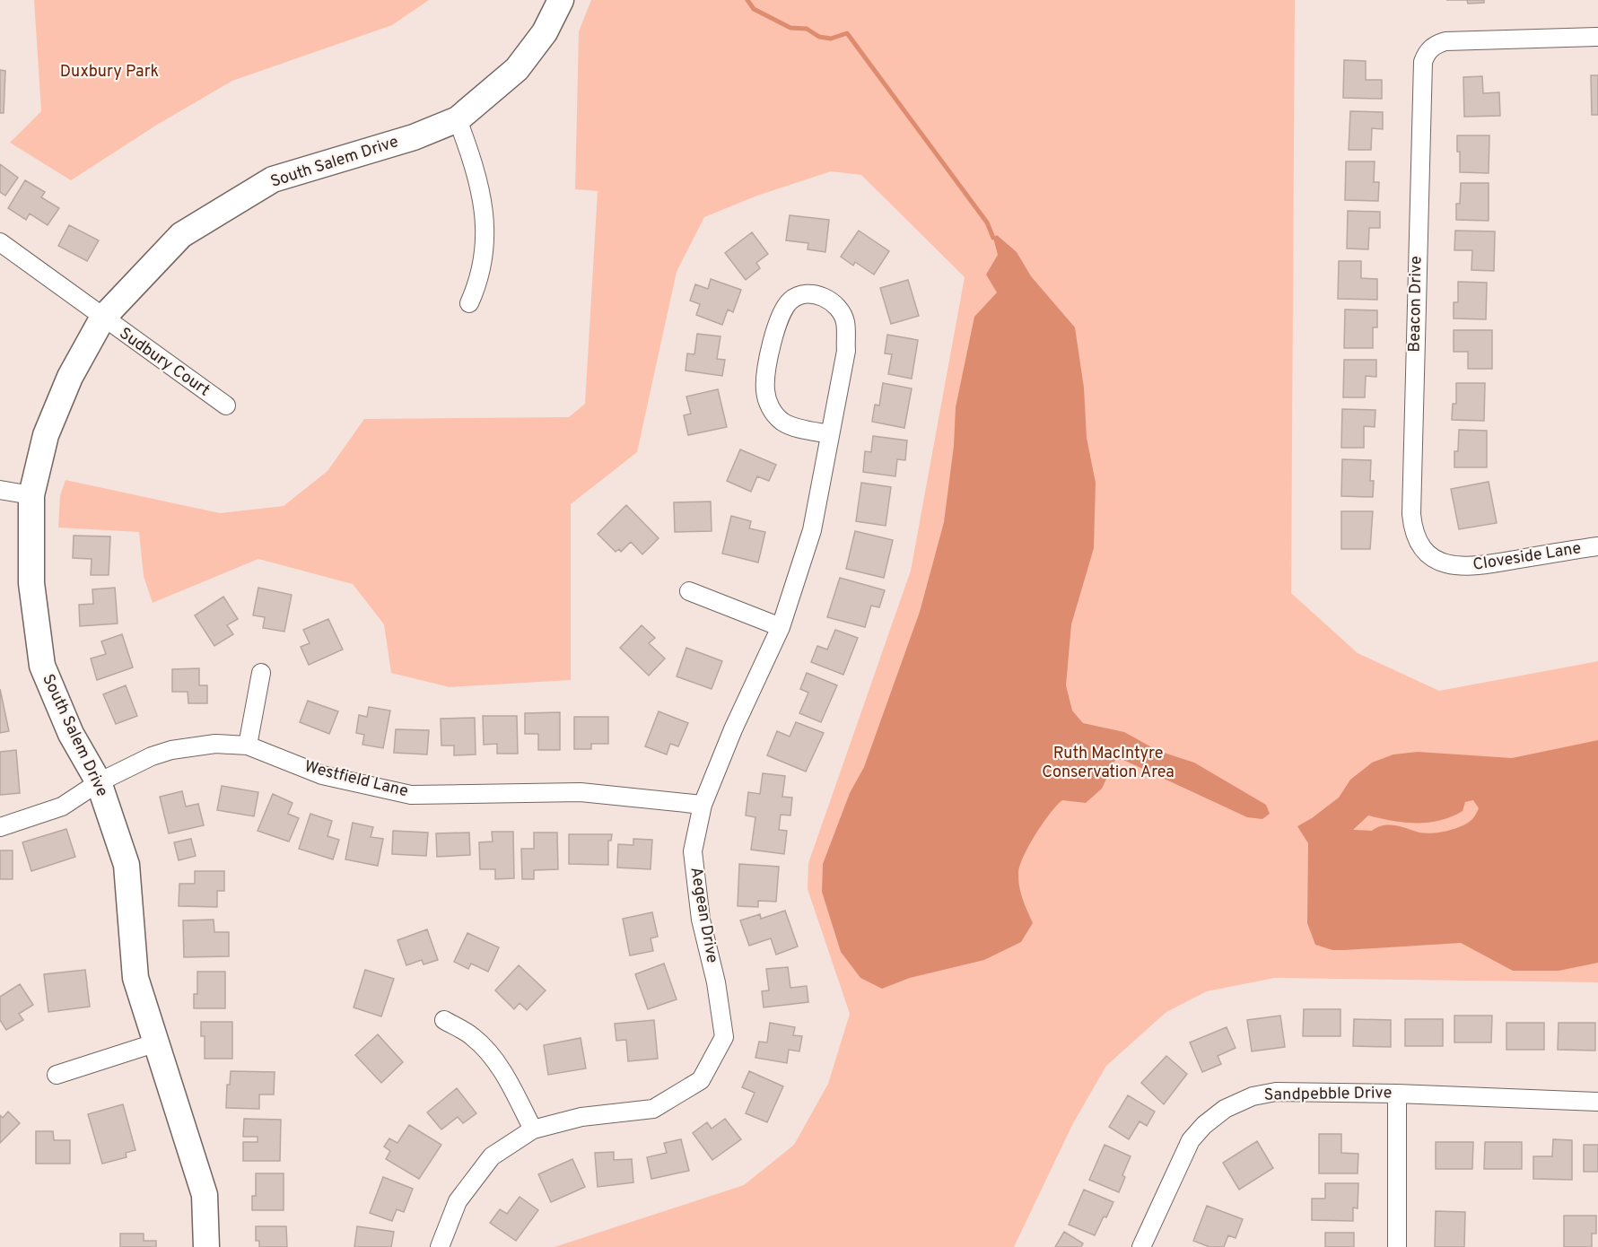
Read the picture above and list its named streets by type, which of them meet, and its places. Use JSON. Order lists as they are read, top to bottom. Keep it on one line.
{"streets":{"street":["South Salem Drive","Beacon Drive","Sudbury Court","Cloveside Lane","Westfield Lane","Aegean Drive","Sandpebble Drive"]},"crossings":[["South Salem Drive","Sudbury Court"],["South Salem Drive","Westfield Lane"],["Beacon Drive","Cloveside Lane"],["Westfield Lane","Aegean Drive"]],"parks":["Duxbury Park","Ruth MacIntyre Conservation Area"]}
